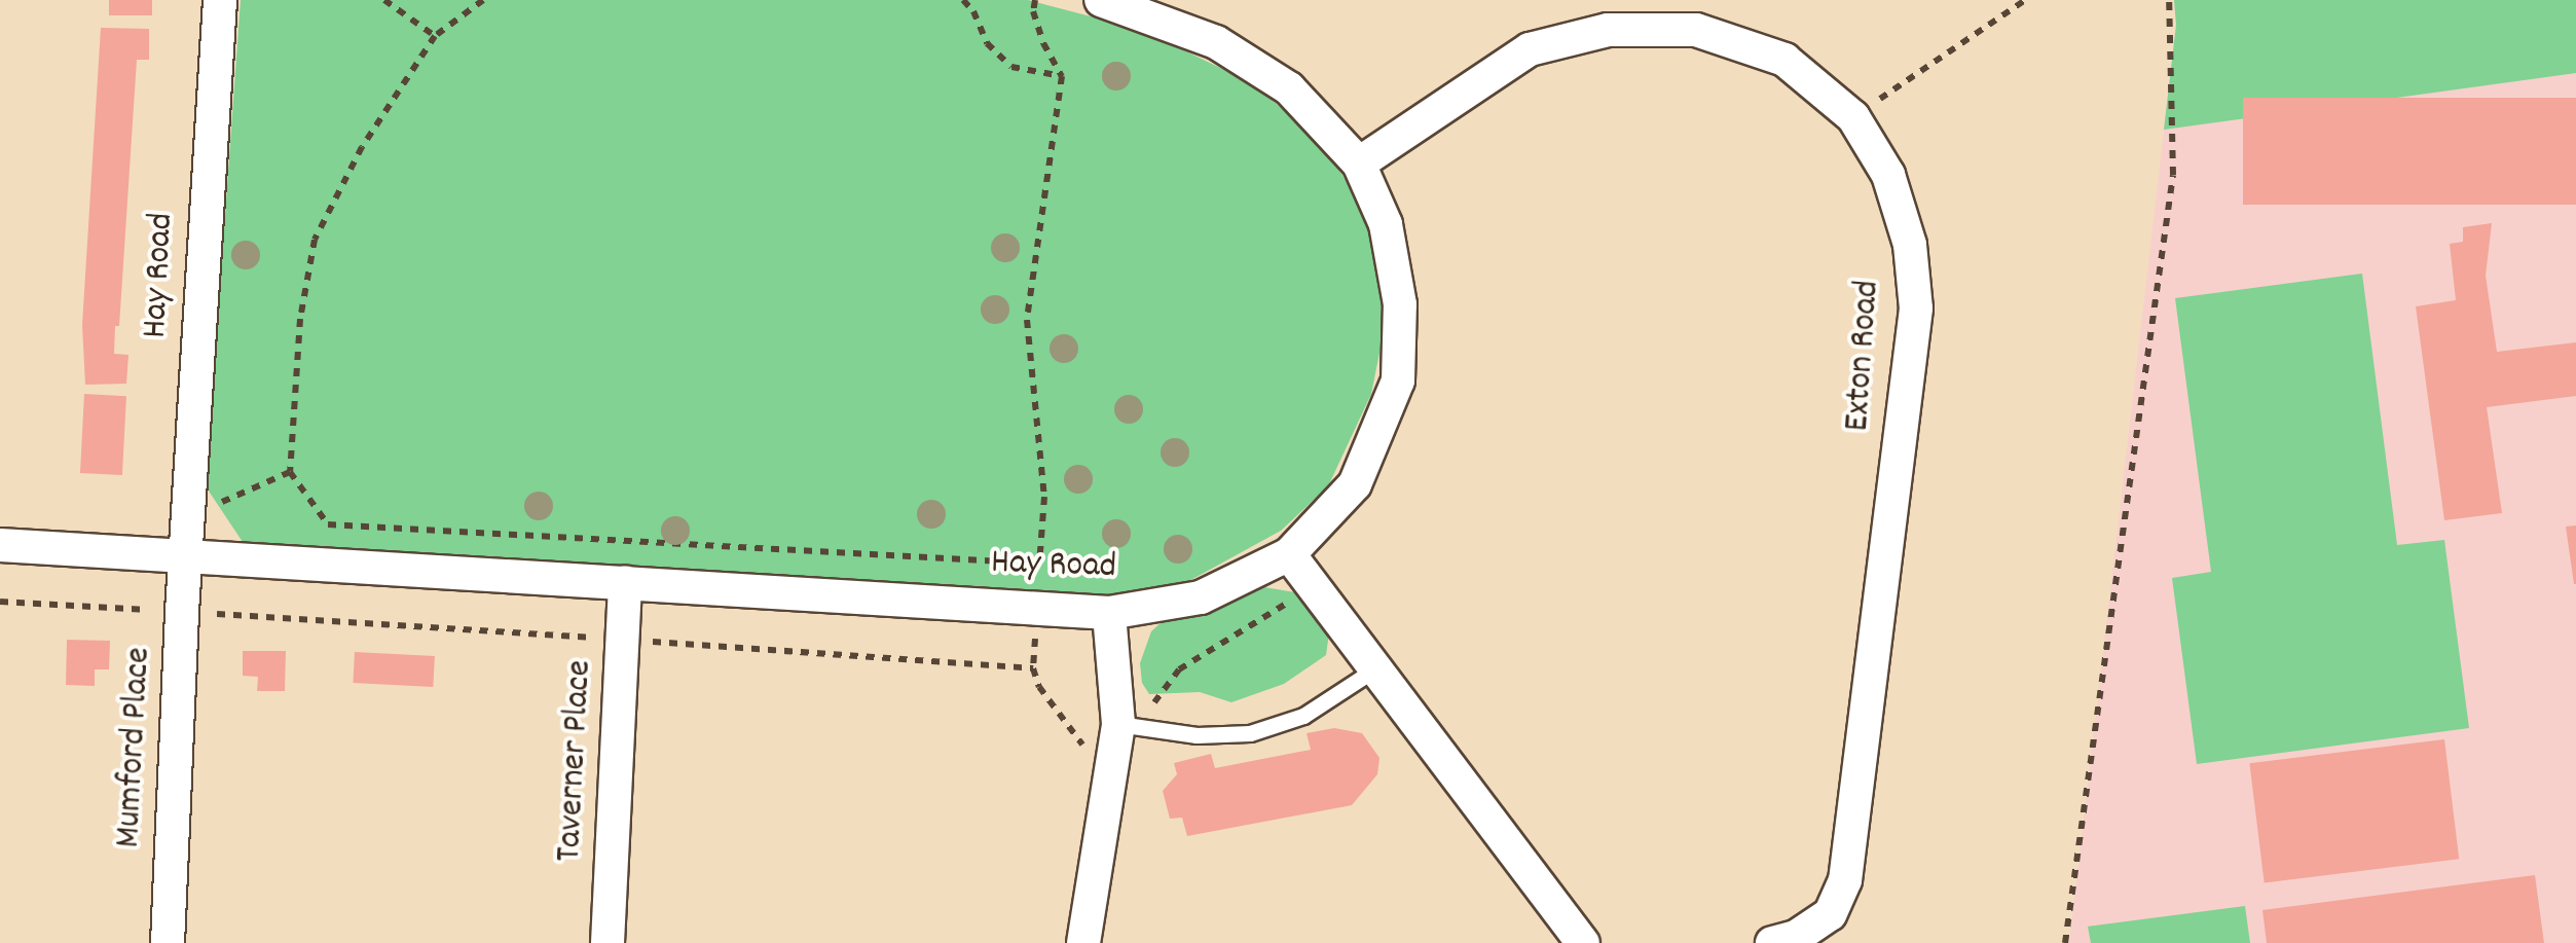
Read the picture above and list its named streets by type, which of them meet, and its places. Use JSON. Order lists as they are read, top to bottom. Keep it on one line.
{"streets":{"street":["Hay Road","Exton Road","Mumford Place","Taverner Place"]},"crossings":[["Hay Road","Exton Road"],["Hay Road","Mumford Place"],["Hay Road","Taverner Place"]]}
